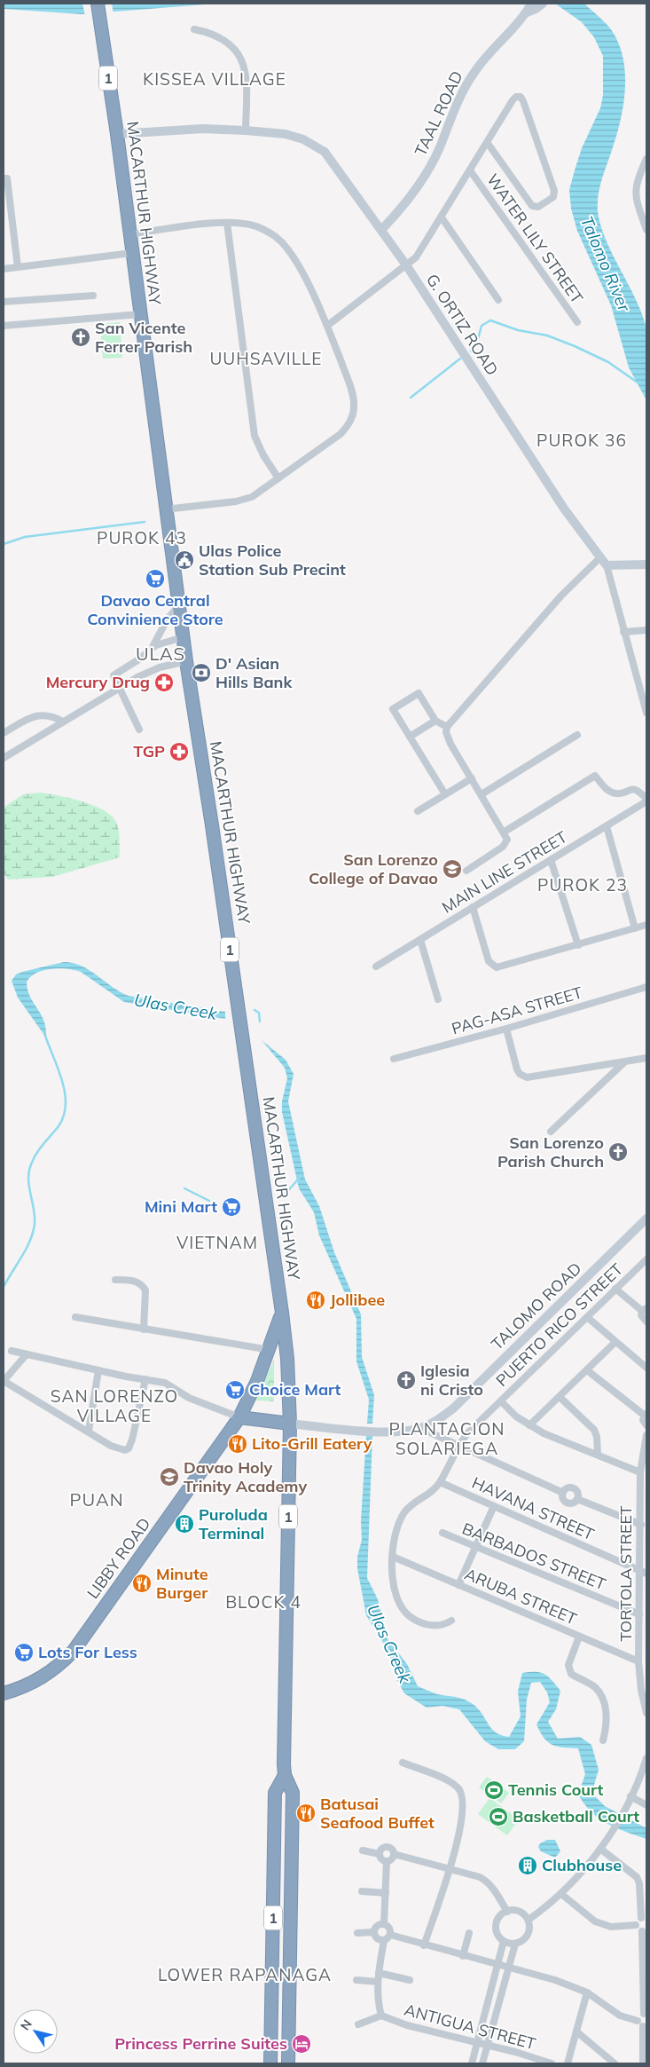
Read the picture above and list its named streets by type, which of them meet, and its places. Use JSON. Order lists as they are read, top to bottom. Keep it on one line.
{"streets":{"highway":["1","MACARTHUR HIGHWAY","LIBBY ROAD"],"street":["TAAL ROAD","WATER LILY STREET","G. ORTIZ ROAD","MAIN LINE STREET","PAG-ASA STREET","TALOMO ROAD","PUERTO RICO STREET","HAVANA STREET","BARBADOS STREET","TORTOLA STREET","ARUBA STREET","ANTIGUA STREET"]},"crossings":[["TAAL ROAD","G. ORTIZ ROAD"],["MACARTHUR HIGHWAY","G. ORTIZ ROAD"],["MACARTHUR HIGHWAY","TALOMO ROAD"],["MACARTHUR HIGHWAY","LIBBY ROAD"],["PUERTO RICO STREET","HAVANA STREET"],["PUERTO RICO STREET","ARUBA STREET"],["HAVANA STREET","TORTOLA STREET"],["BARBADOS STREET","TORTOLA STREET"],["TORTOLA STREET","ARUBA STREET"]],"districts":["KISSEA VILLAGE","UUHSAVILLE","PUROK 36","PUROK 43","ULAS","PUROK 23","VIETNAM","SAN LORENZO VILLAGE","PLANTACION SOLARIEGA","PUAN","BLOCK 4","LOWER RAPANAGA"],"water":["Talomo River","Ulas Creek"],"places":{"church":["San Vicente Ferrer Parish","San Lorenzo Parish Church","Iglesia ni Cristo"],"public building":["Ulas Police Station Sub Precint"],"supermarket":["Davao Central Convinience Store","Mini Mart","Choice Mart","Lots For Less"],"bank":["D' Asian Hills Bank"],"pharmacy":["Mercury Drug","TGP"],"school or university":["San Lorenzo College of Davao","Davao Holy Trinity Academy"],"restaurant":["Jollibee","Lito-Grill Eatery","Minute Burger","Batusai Seafood Buffet"],"building":["Puroluda Terminal","Clubhouse"],"sports":["Tennis Court","Basketball Court"],"hotel":["Princess Perrine Suites"]},"north":"top left"}
